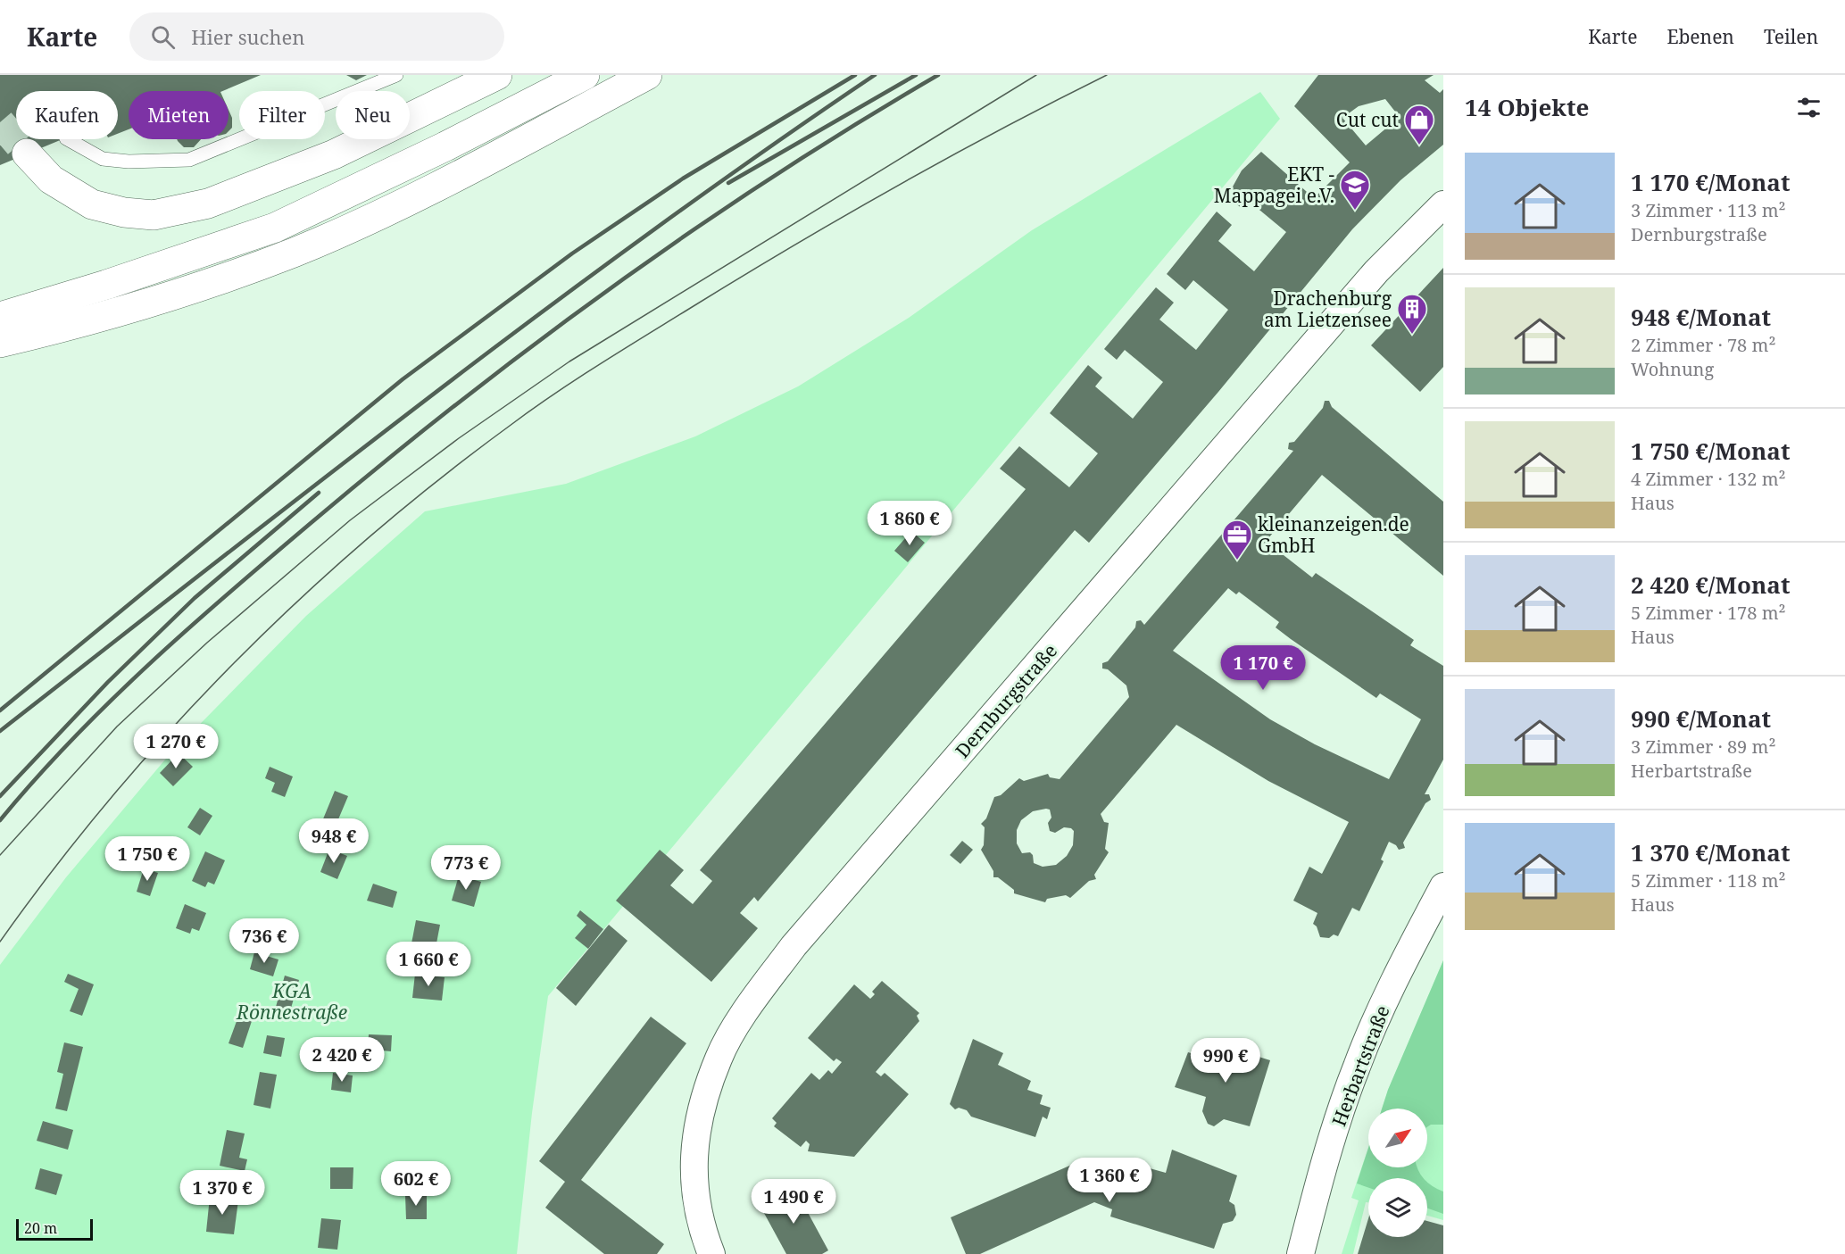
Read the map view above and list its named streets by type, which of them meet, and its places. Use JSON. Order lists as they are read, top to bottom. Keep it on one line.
{"streets":{"street":["Dernburgstraße","Herbartstraße"]},"parks":["KGA Rönnestraße"],"places":{"shop":["Cut cut"],"school or university":["EKT - Mappagei e.V."],"building":["Drachenburg am Lietzensee"],"office":["kleinanzeigen.de GmbH"]},"scale_bar":"20 m","north":"top right","page":{"header":"Karte","search":"Hier suchen","nav":["Karte","Ebenen","Teilen"],"heading":"14 Objekte","chip":["Kaufen","Mieten","Filter","Neu"],"list":[{"name":"1 170 €/Monat","note":"3 Zimmer · 113 m² · Dernburgstraße"},{"name":"948 €/Monat","note":"2 Zimmer · 78 m² · Wohnung"},{"name":"1 750 €/Monat","note":"4 Zimmer · 132 m² · Haus"},{"name":"2 420 €/Monat","note":"5 Zimmer · 178 m² · Haus"},{"name":"990 €/Monat","note":"3 Zimmer · 89 m² · Herbartstraße"},{"name":"1 370 €/Monat","note":"5 Zimmer · 118 m² · Haus"}],"price":["1 860 €","1 170 €","1 270 €","948 €","1 750 €","773 €","736 €","1 660 €","2 420 €","990 €","1 360 €","602 €","1 370 €","1 490 €"],"scale":"20 m"}}
